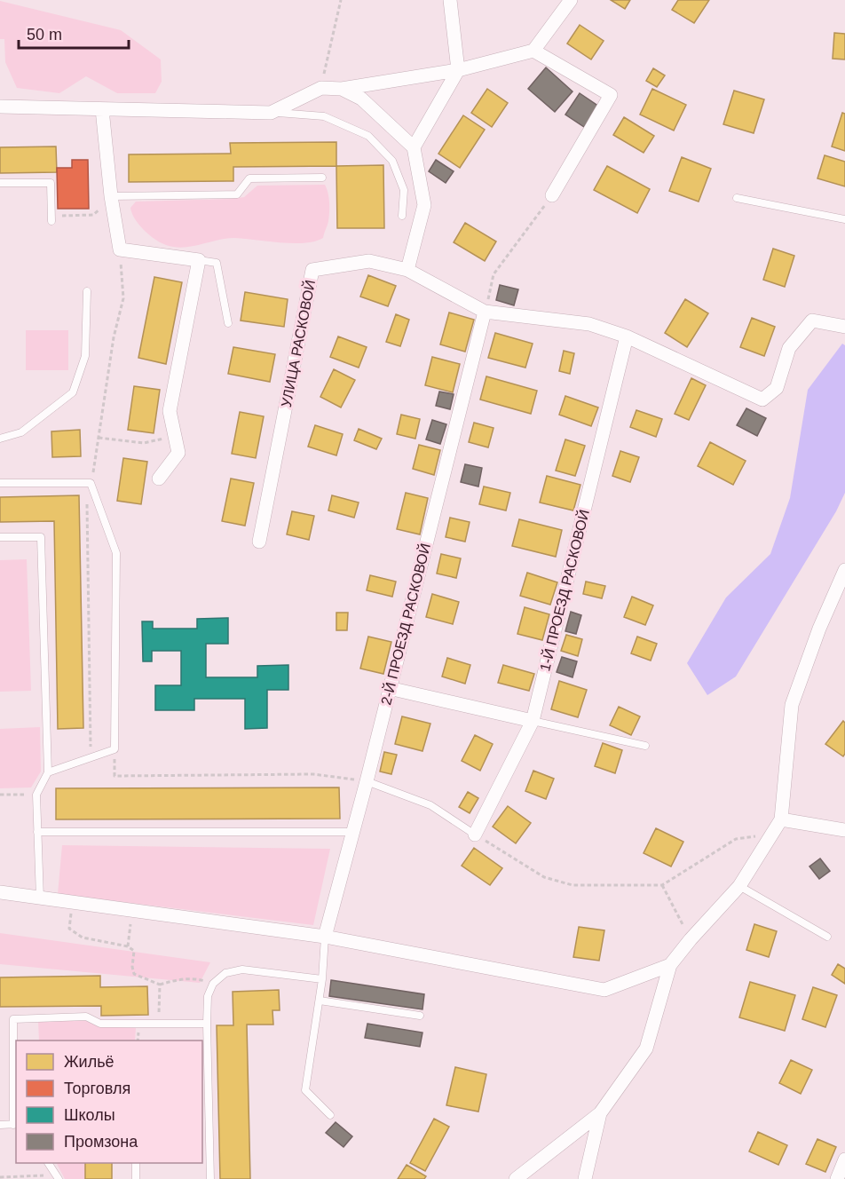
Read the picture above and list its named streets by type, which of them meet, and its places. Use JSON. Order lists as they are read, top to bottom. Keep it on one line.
{"streets":{"street":["УЛИЦА РАСКОВОЙ","1-Й ПРОЕЗД РАСКОВОЙ","2-Й ПРОЕЗД РАСКОВОЙ"]},"legend":["Жильё","Торговля","Школы","Промзона"],"scale_bar":"50 m"}
